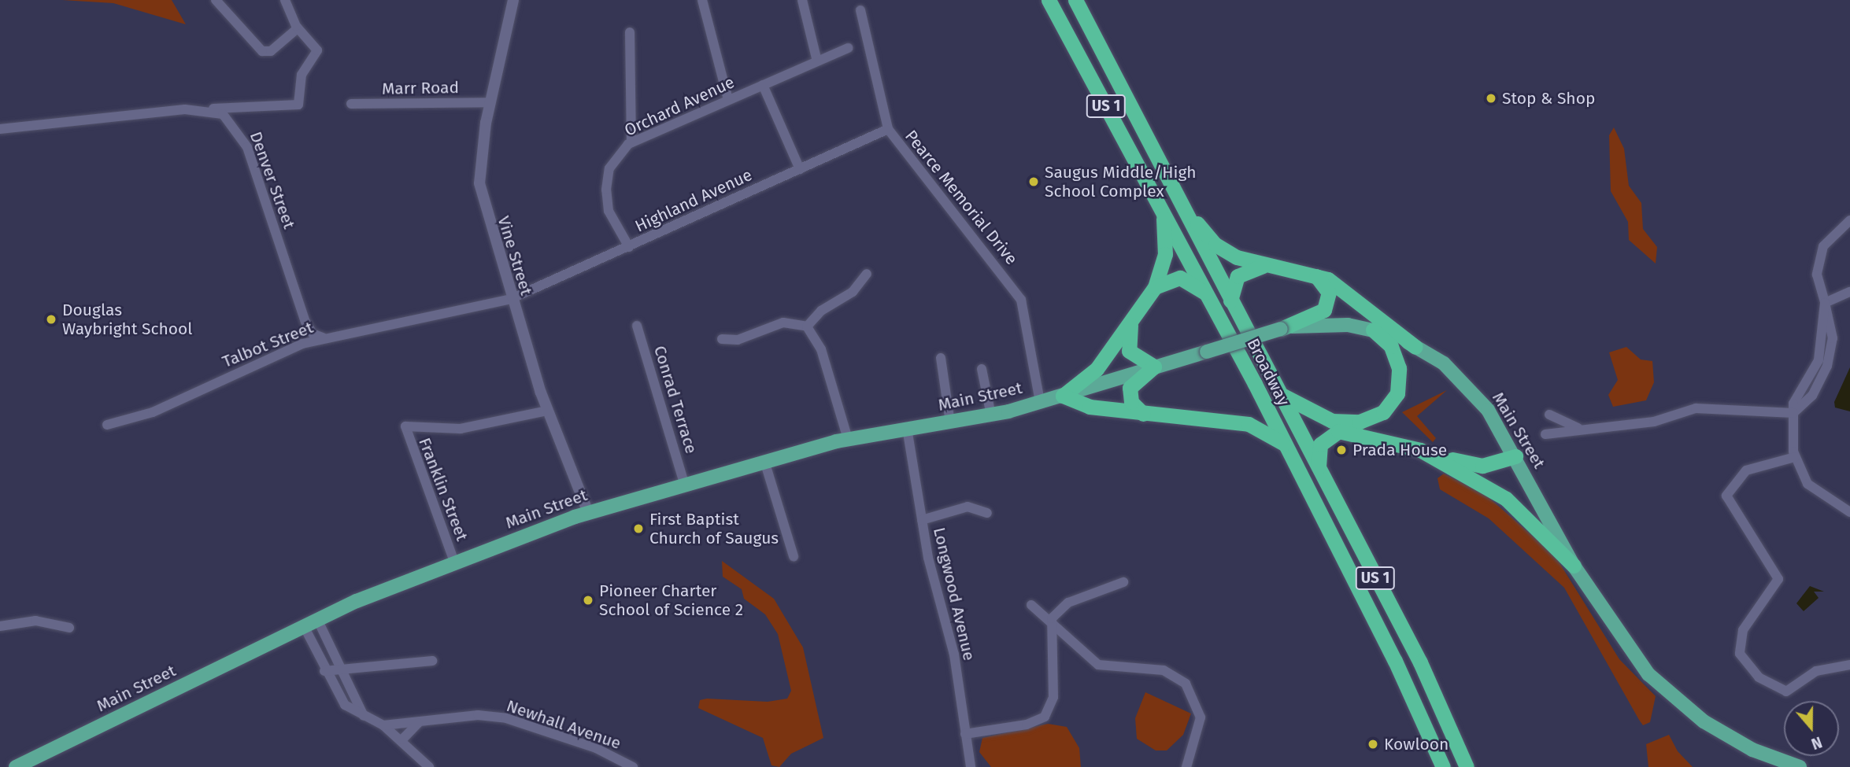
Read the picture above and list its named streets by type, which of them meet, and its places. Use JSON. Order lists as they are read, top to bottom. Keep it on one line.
{"streets":{"highway":["US 1","Broadway"],"main road":["Main Street"],"street":["Marr Road","Orchard Avenue","Denver Street","Pearce Memorial Drive","Highland Avenue","Vine Street","Talbot Street","Conrad Terrace","Franklin Street","Longwood Avenue","Newhall Avenue"]},"crossings":[["Marr Road","Vine Street"],["Orchard Avenue","Highland Avenue"],["Denver Street","Talbot Street"],["Pearce Memorial Drive","Highland Avenue"],["Pearce Memorial Drive","Main Street"],["Highland Avenue","Vine Street"],["Highland Avenue","Talbot Street"],["Vine Street","Talbot Street"],["Vine Street","Main Street"],["Vine Street","Franklin Street"],["Main Street","Conrad Terrace"],["Main Street","Franklin Street"],["Main Street","Longwood Avenue"],["Main Street","Newhall Avenue"]],"places":["Stop & Shop","Saugus Middle/High School Complex","Douglas Waybright School","Prada House","First Baptist Church of Saugus","Pioneer Charter School of Science 2","Kowloon"],"north":"bottom"}
